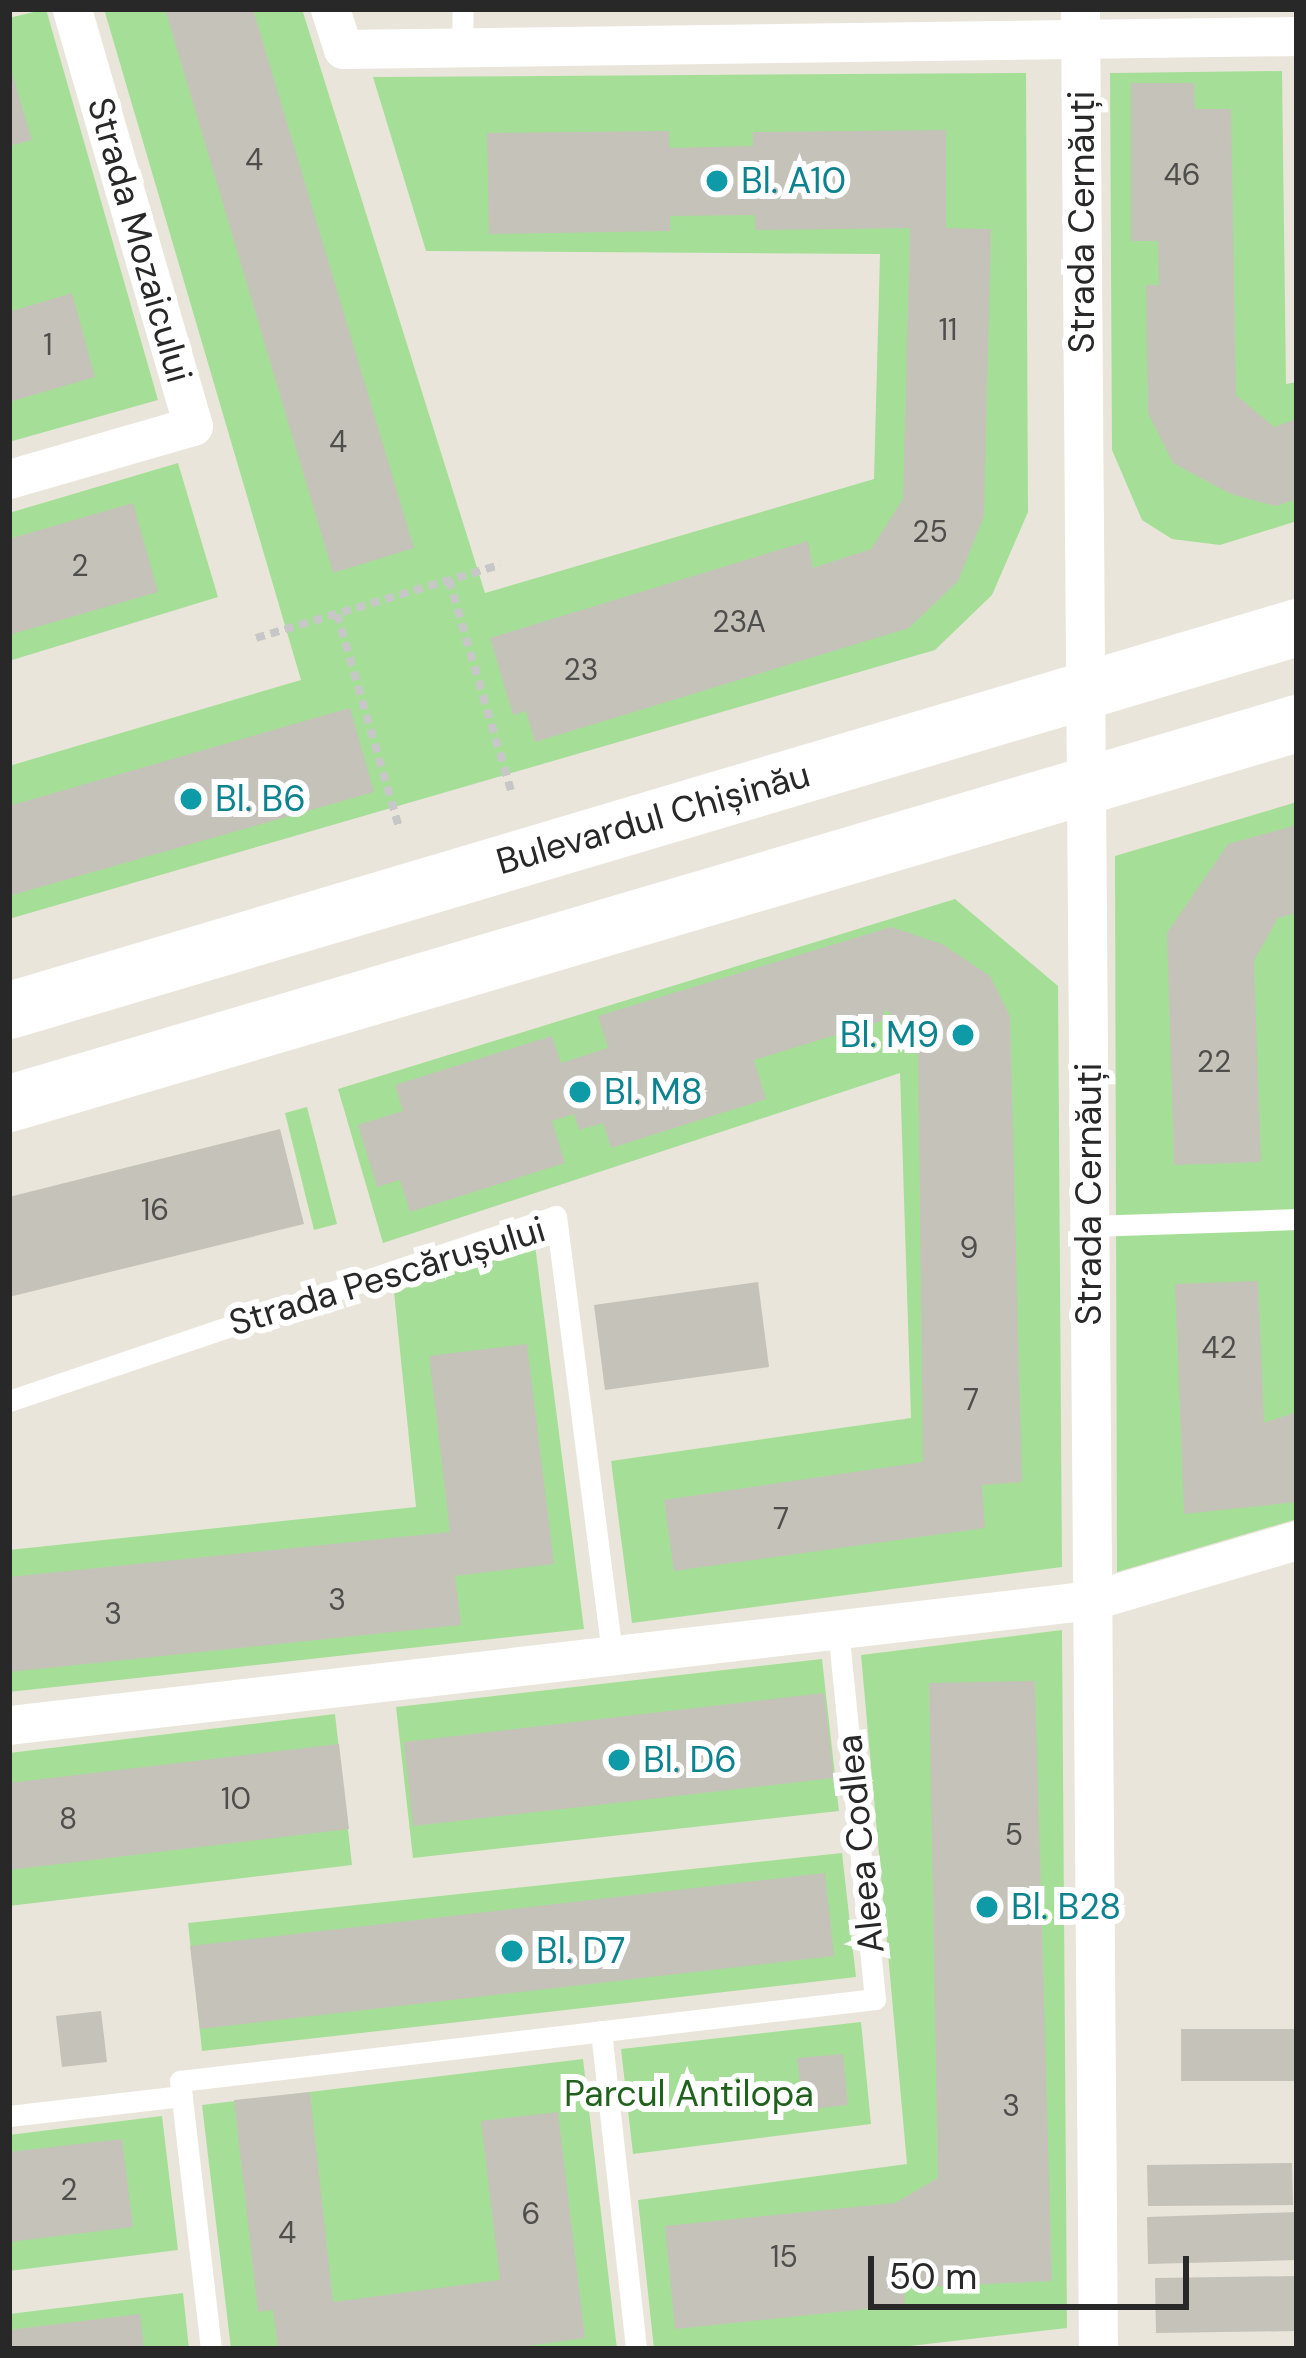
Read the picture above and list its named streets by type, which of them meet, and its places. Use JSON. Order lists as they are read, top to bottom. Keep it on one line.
{"streets":{"main road":["Bulevardul Chișinău"],"street":["Strada Cernăuți","Strada Mozaicului"],"lane":["Strada Pescărușului","Aleea Codlea"]},"crossings":[["Strada Cernăuți","Bulevardul Chișinău"]],"parks":["Parcul Antilopa"],"places":["Bl. A10","Bl. B6","Bl. M9","Bl. M8","Bl. D6","Bl. B28","Bl. D7"],"house_numbers":["4","46","11","1","4","25","2","23A","23","22","16","9","42","7","7","3","3","10","8","5","3","2","6","4","15"],"scale_bar":"50 m"}
